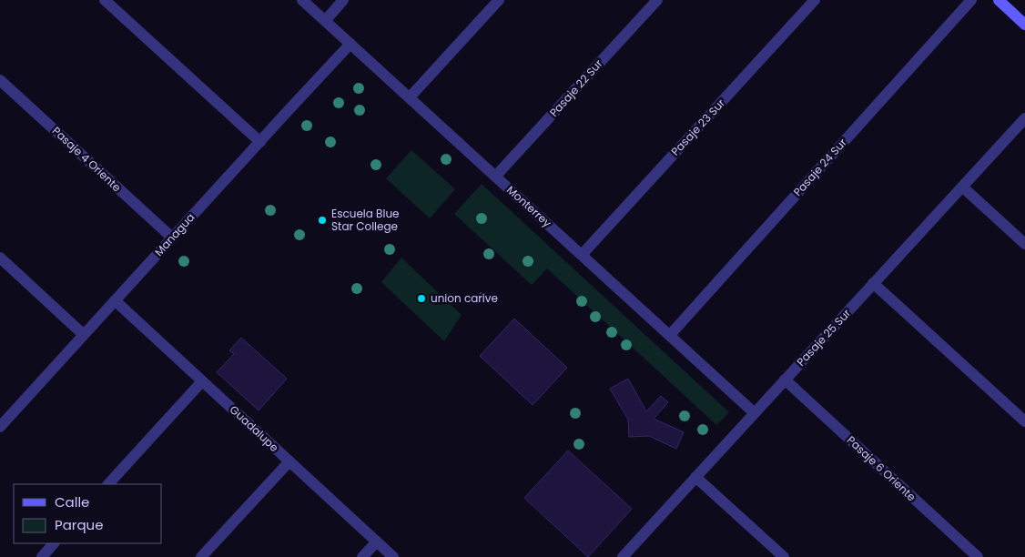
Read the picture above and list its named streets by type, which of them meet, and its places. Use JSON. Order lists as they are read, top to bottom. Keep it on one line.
{"streets":{"street":["Pasaje 22 Sur","Pasaje 23 Sur","Pasaje 4 Oriente","Pasaje 24 Sur","Monterrey","Managua","Pasaje 25 Sur","Guadalupe","Pasaje 6 Oriente"]},"crossings":[["Pasaje 22 Sur","Monterrey"],["Pasaje 23 Sur","Monterrey"],["Pasaje 4 Oriente","Managua"],["Pasaje 24 Sur","Monterrey"],["Monterrey","Managua"],["Monterrey","Pasaje 25 Sur"],["Managua","Guadalupe"],["Pasaje 25 Sur","Pasaje 6 Oriente"]],"places":["Escuela Blue Star College","union carive"],"legend":["Calle","Parque"]}
